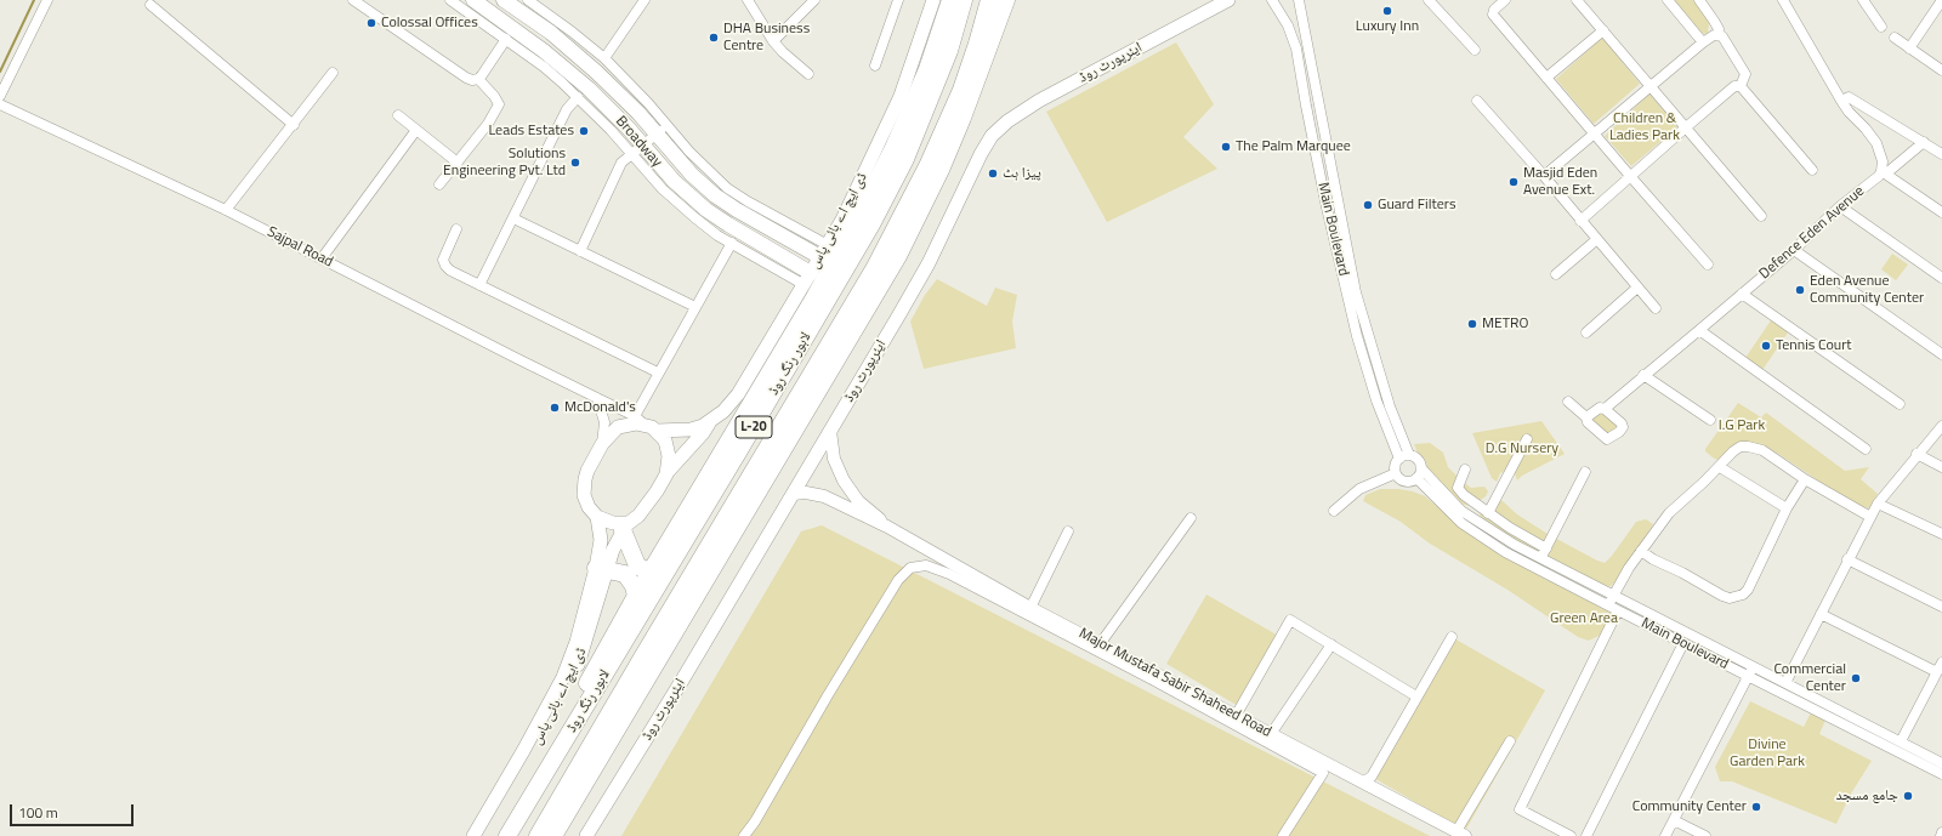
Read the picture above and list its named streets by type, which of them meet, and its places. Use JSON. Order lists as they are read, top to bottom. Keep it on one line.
{"streets":{"highway":["لاہور رنگ روڈ","L-20"],"main road":["ایئرپورٹ روڈ","Broadway","ڈی ایچ اے بائی پاس"],"street":["Main Boulevard","Defence Eden Avenue","Sajpal Road","Major Mustafa Sabir Shaheed Road"]},"crossings":[["Broadway","ڈی ایچ اے بائی پاس"],["ڈی ایچ اے بائی پاس","Sajpal Road"]],"parks":["Children & Ladies Park","I.G Park","D.G Nursery","Green Area","Divine Garden Park"],"places":["Luxury Inn","Colossal Offices","DHA Business Centre","Leads Estates","The Palm Marquee","Solutions Engineering Pvt. Ltd","پیزا ہٹ","Masjid Eden Avenue Ext.","Guard Filters","Eden Avenue Community Center","METRO","Tennis Court","McDonald's","Commercial Center","جامع مسجد","Community Center"],"scale_bar":"100 m"}
